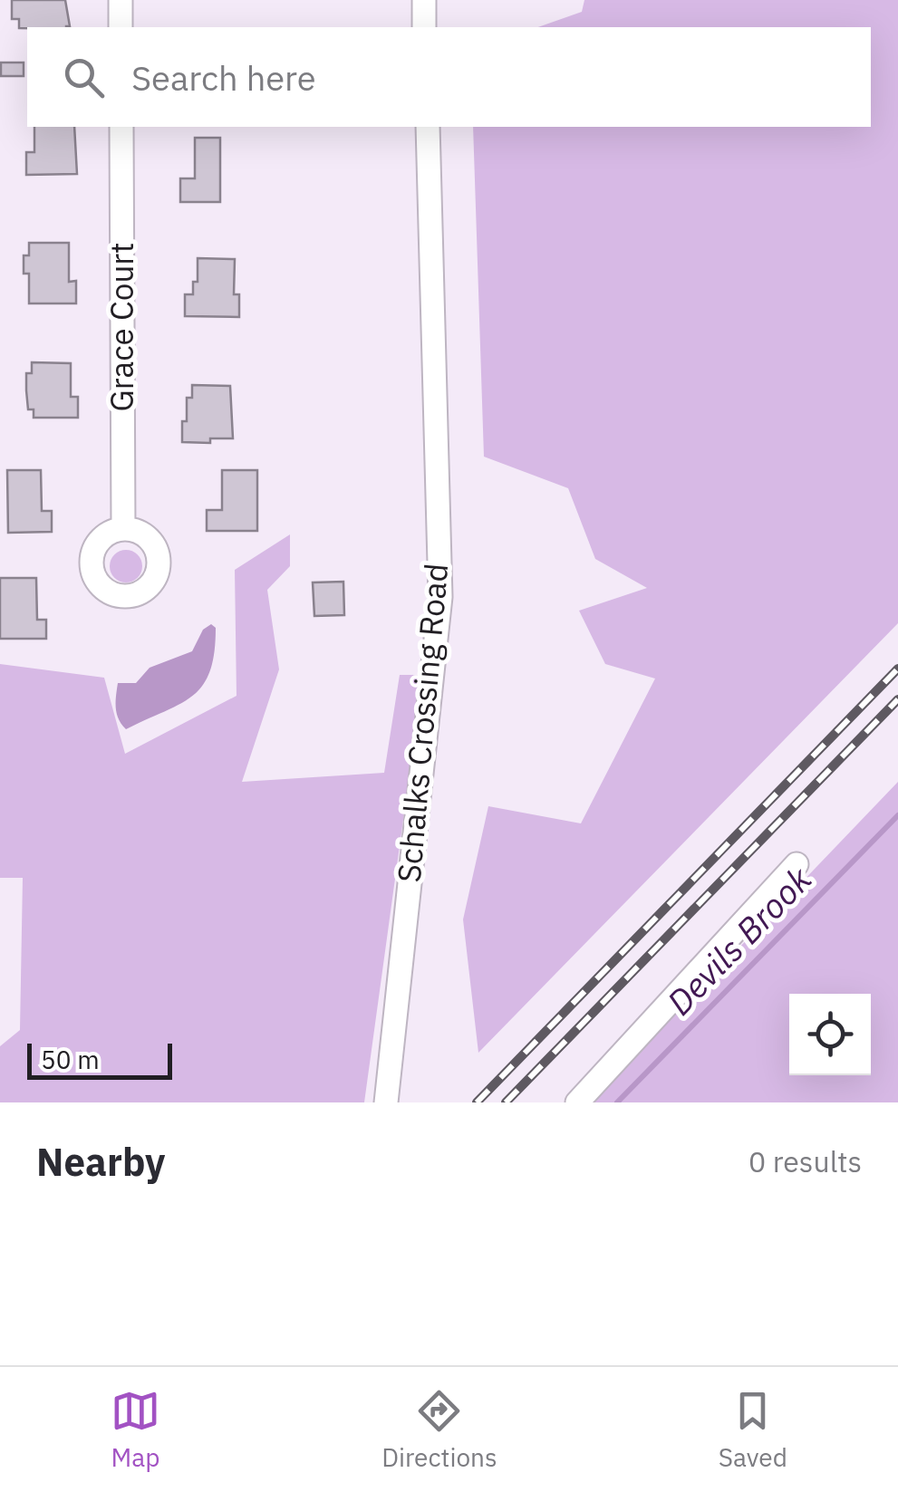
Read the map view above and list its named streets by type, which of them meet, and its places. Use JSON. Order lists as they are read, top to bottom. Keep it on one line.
{"streets":{"street":["Grace Court","Schalks Crossing Road"]},"water":["Devils Brook"],"scale_bar":"50 m","page":{"search":"Search here","scale":"50 m","heading":["Nearby","0 results"],"nav":["Map","Directions","Saved"]}}
